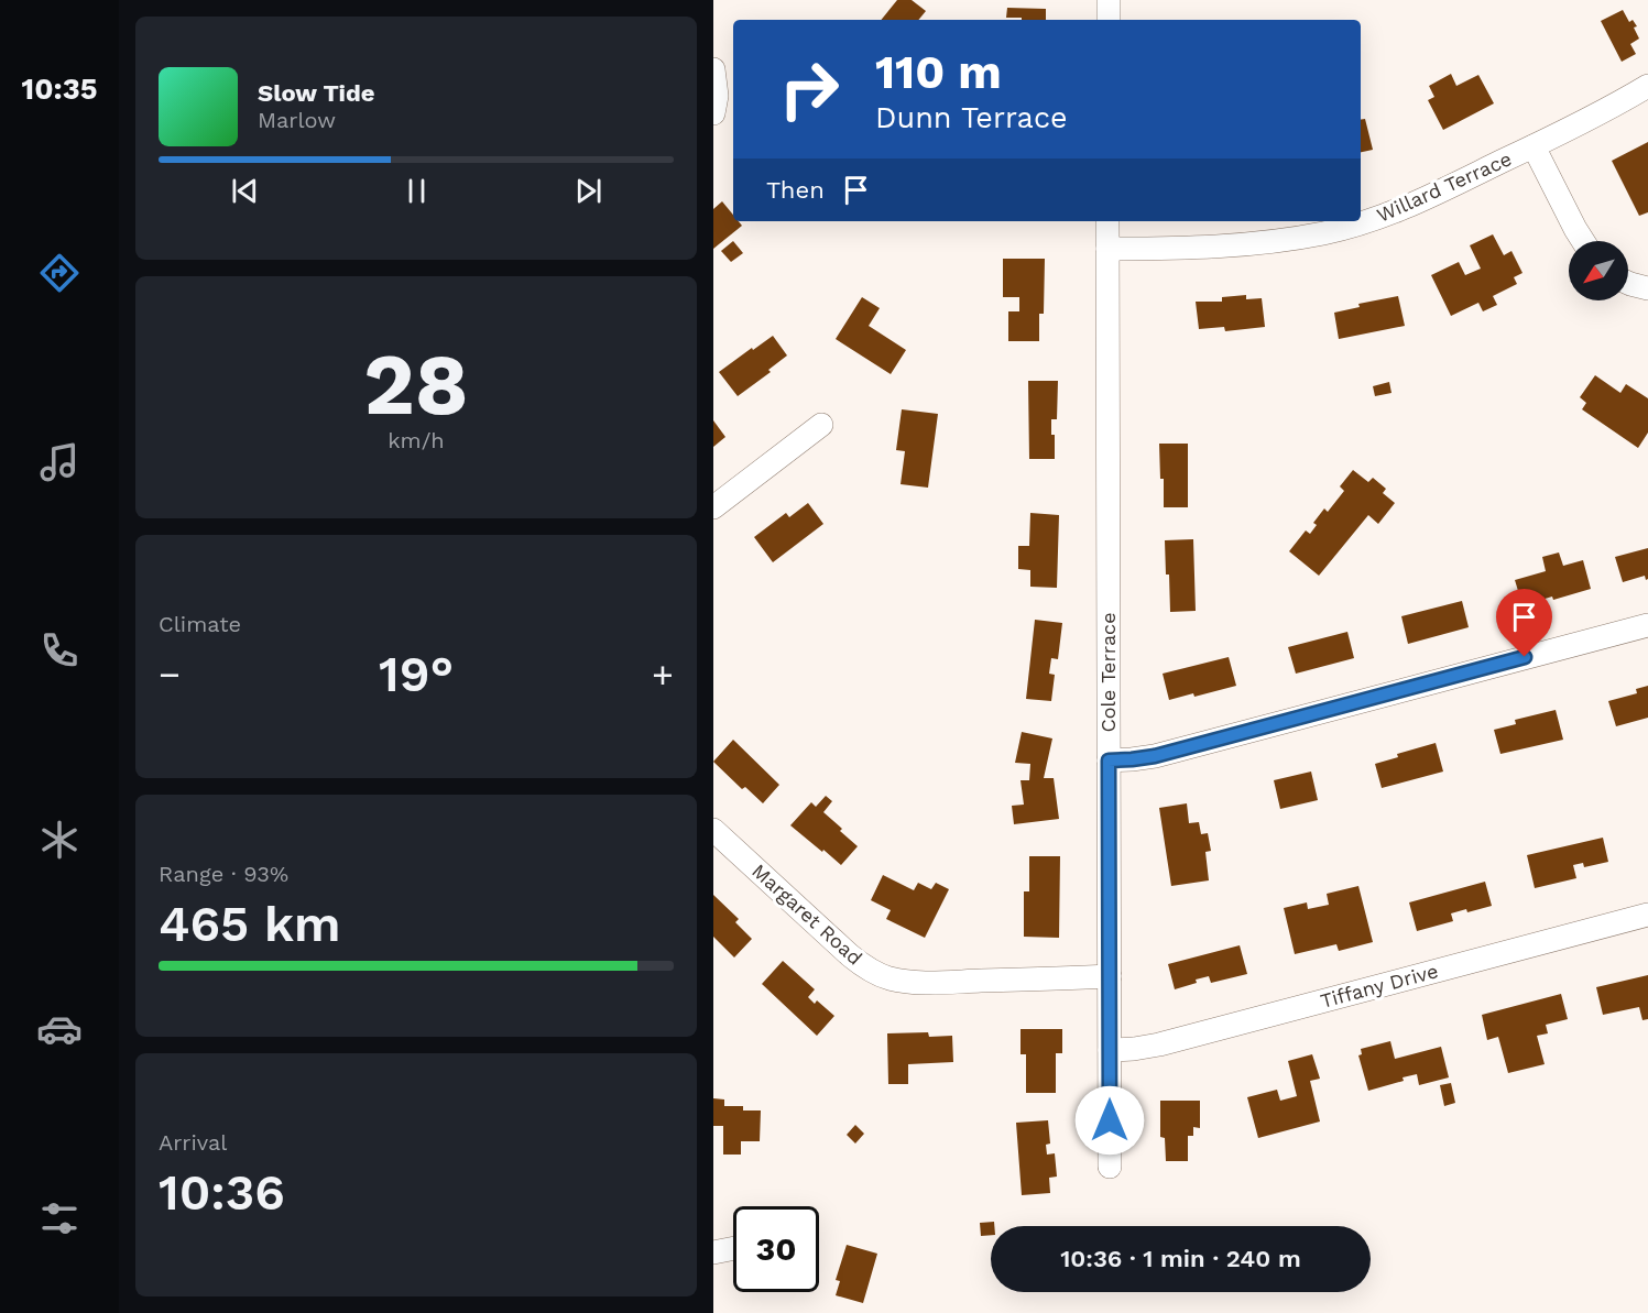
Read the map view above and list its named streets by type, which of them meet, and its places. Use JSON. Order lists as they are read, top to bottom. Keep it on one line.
{"streets":{"street":["Willard Terrace","Cole Terrace","Margaret Road","Tiffany Drive"]},"crossings":[["Willard Terrace","Cole Terrace"],["Cole Terrace","Margaret Road"],["Cole Terrace","Tiffany Drive"]],"north":"bottom left","page":{"tabs":"10:35","turn":["110 m","Dunn Terrace"],"song":["Slow Tide","Marlow"],"then":"Then","tile":[["28","km/h"],"Climate",["Range · 93%","465 km"],["Arrival","10:36"]],"heat":["−","19°","+"],"limit":"30","trip":"10:36 · 1 min · 240 m"}}
